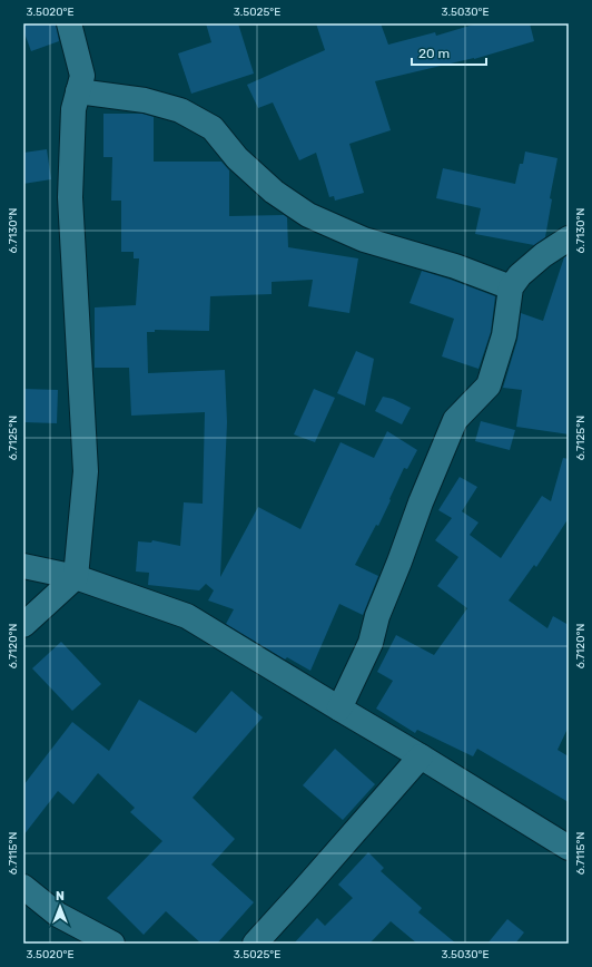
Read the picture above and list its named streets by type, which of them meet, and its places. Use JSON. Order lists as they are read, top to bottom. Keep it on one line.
{"scale_bar":"20 m","north":"top","coordinates":["3.5020°E","3.5025°E","3.5030°E","6.7130°N","6.7125°N","6.7120°N","6.7115°N"]}
